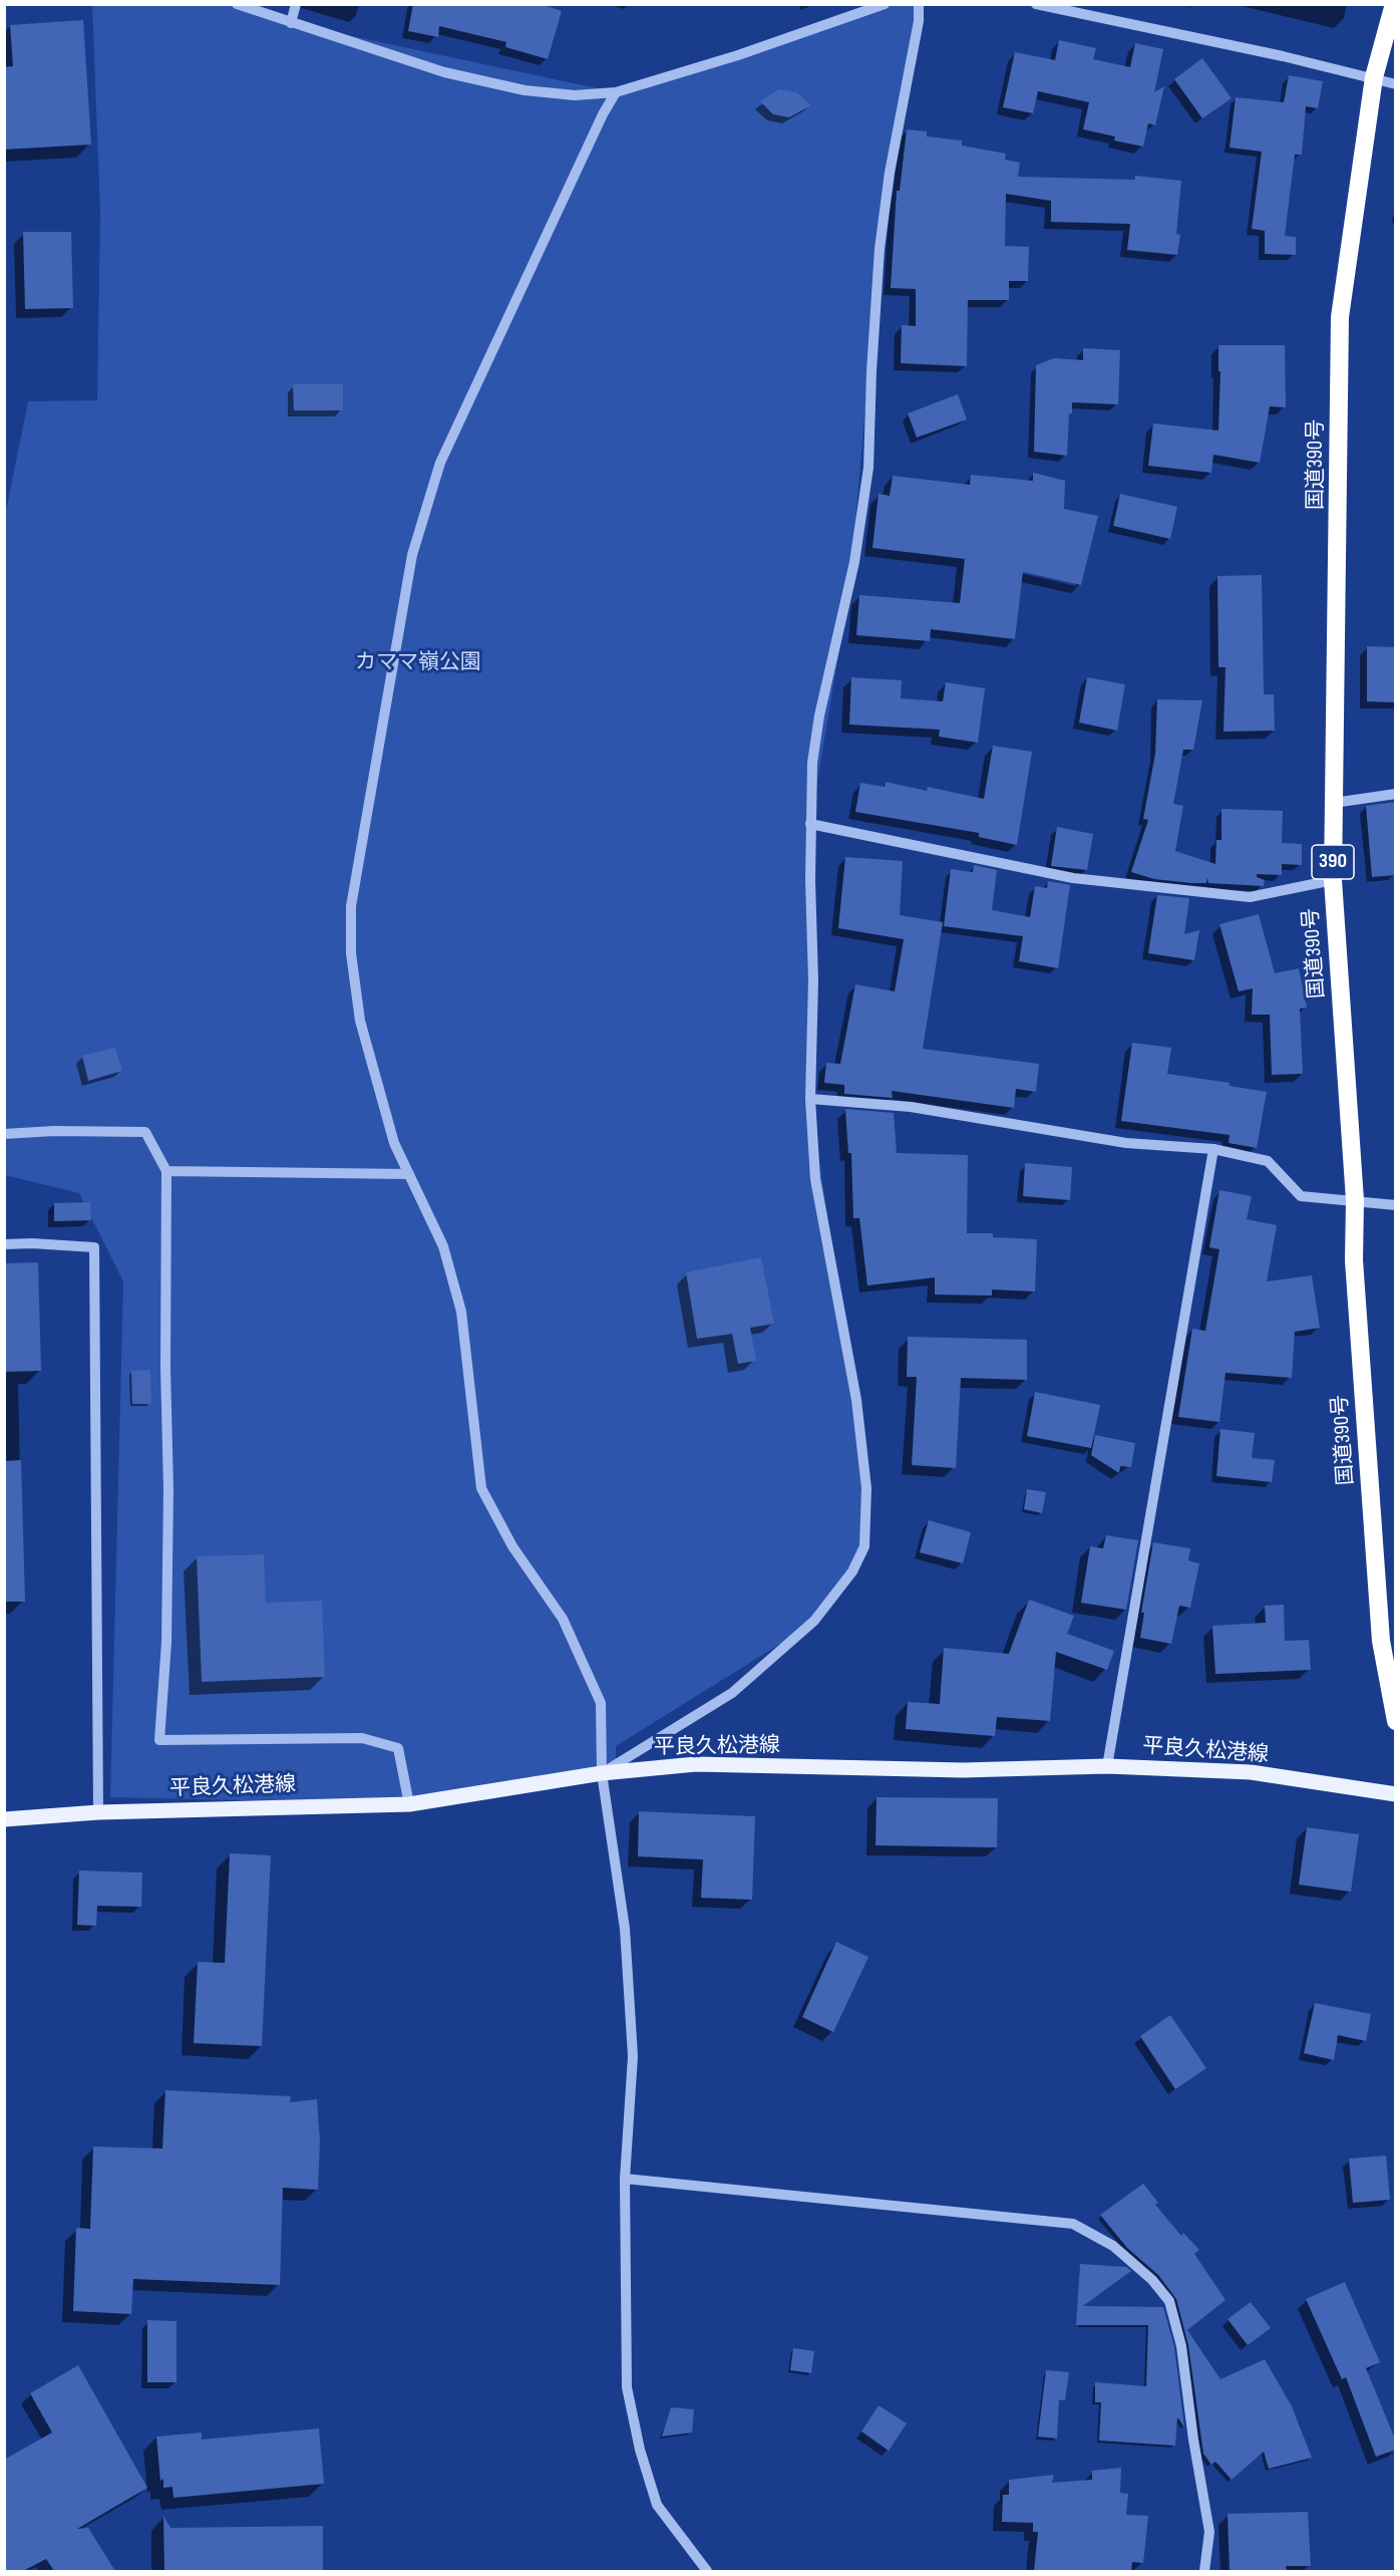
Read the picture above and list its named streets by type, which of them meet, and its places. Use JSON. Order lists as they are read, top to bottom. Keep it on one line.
{"streets":{"highway":["国道390号","390"],"main road":["平良久松港線"]},"parks":["カママ嶺公園"]}
